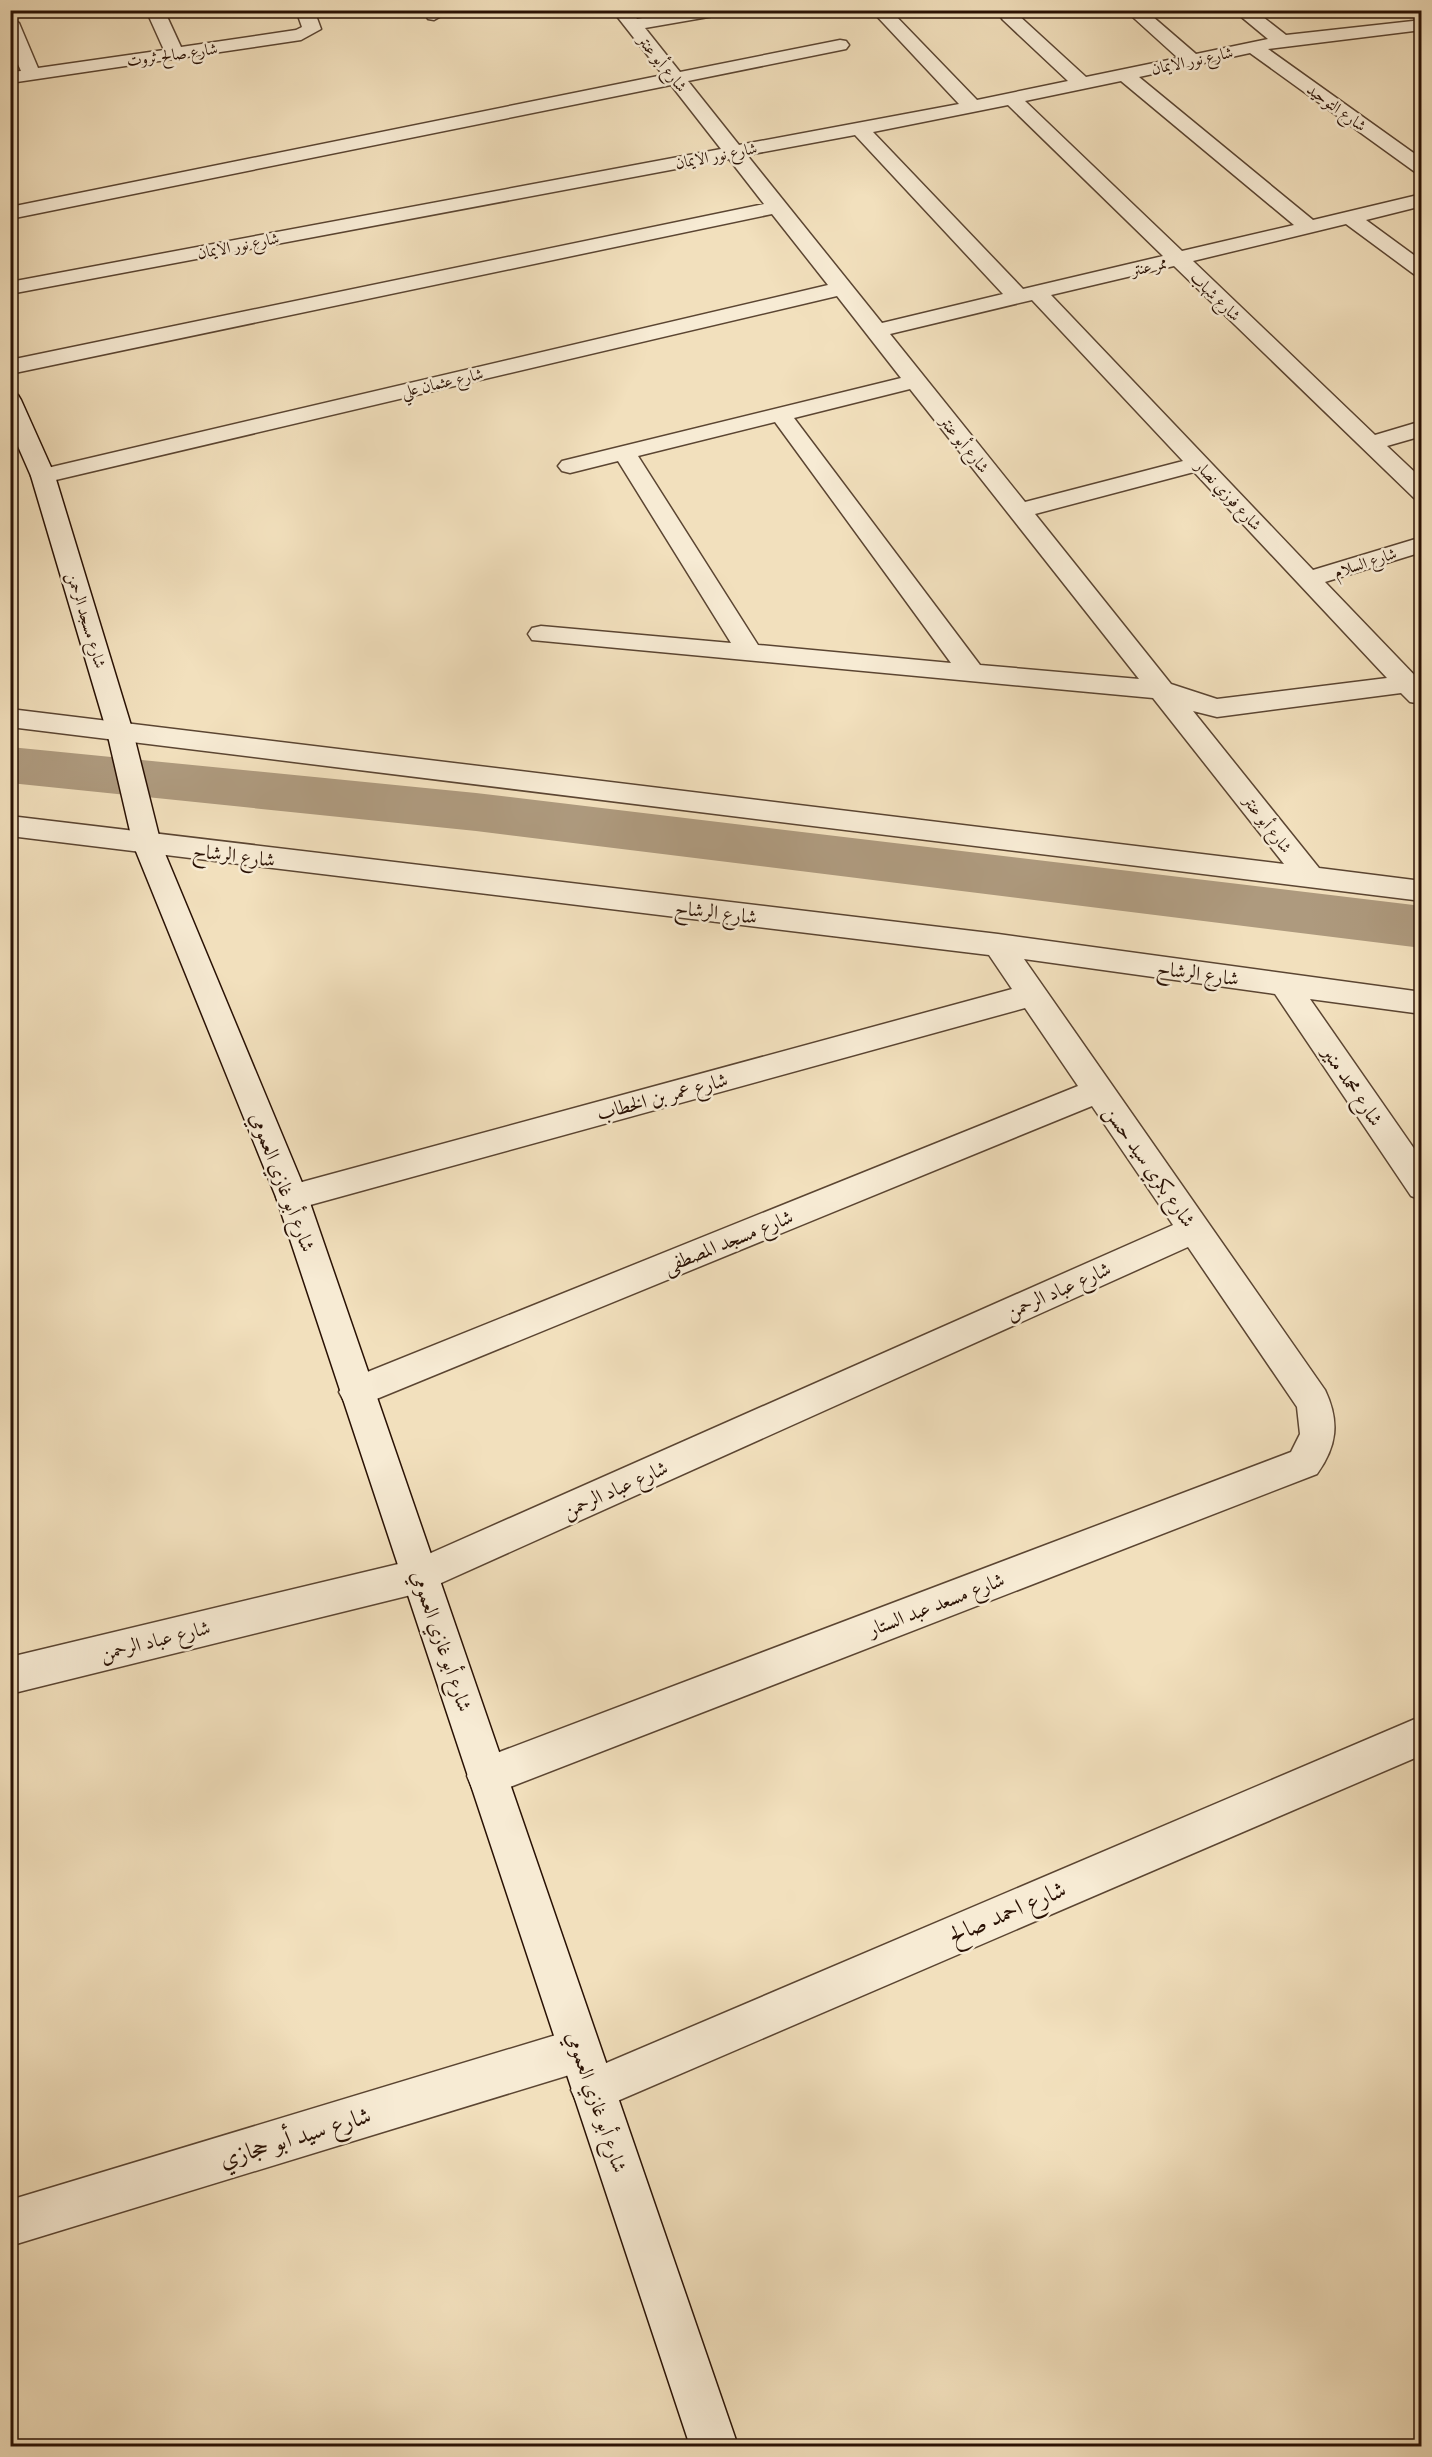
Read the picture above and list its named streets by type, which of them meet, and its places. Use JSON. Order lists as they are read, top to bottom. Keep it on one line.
{"streets":{"street":["شارع صالح ثروت","شارع نور الايمان","شارع أبو عنتر","شارع التوحيد","ممر عنتر","شارع شهاب","شارع عثمان علي","شارع فوزي نصار","شارع السلام","شارع مسجد الرحمن","شارع الرشاح","شارع محمد منير","شارع عمر بن الخطاب","شارع بكري سيد حسن","شارع أبو غازي العمومي","شارع مسجد المصطفى","شارع عباد الرحمن","شارع مسعد عبد الستار","شارع احمد صالح","شارع سيد أبو حجازي"]},"crossings":[["شارع نور الايمان","شارع أبو عنتر"],["شارع نور الايمان","شارع التوحيد"],["شارع نور الايمان","شارع شهاب"],["شارع نور الايمان","شارع فوزي نصار"],["شارع أبو عنتر","ممر عنتر"],["شارع أبو عنتر","شارع عثمان علي"],["ممر عنتر","شارع شهاب"],["ممر عنتر","شارع فوزي نصار"],["شارع عثمان علي","شارع مسجد الرحمن"],["شارع فوزي نصار","شارع السلام"],["شارع مسجد الرحمن","شارع الرشاح"],["شارع مسجد الرحمن","شارع أبو غازي العمومي"],["شارع الرشاح","شارع محمد منير"],["شارع الرشاح","شارع بكري سيد حسن"],["شارع الرشاح","شارع أبو غازي العمومي"],["شارع عمر بن الخطاب","شارع بكري سيد حسن"],["شارع عمر بن الخطاب","شارع أبو غازي العمومي"],["شارع بكري سيد حسن","شارع مسجد المصطفى"],["شارع بكري سيد حسن","شارع عباد الرحمن"],["شارع بكري سيد حسن","شارع مسعد عبد الستار"],["شارع أبو غازي العمومي","شارع مسجد المصطفى"],["شارع أبو غازي العمومي","شارع عباد الرحمن"],["شارع أبو غازي العمومي","شارع مسعد عبد الستار"],["شارع أبو غازي العمومي","شارع احمد صالح"],["شارع أبو غازي العمومي","شارع سيد أبو حجازي"],["شارع احمد صالح","شارع سيد أبو حجازي"]]}
